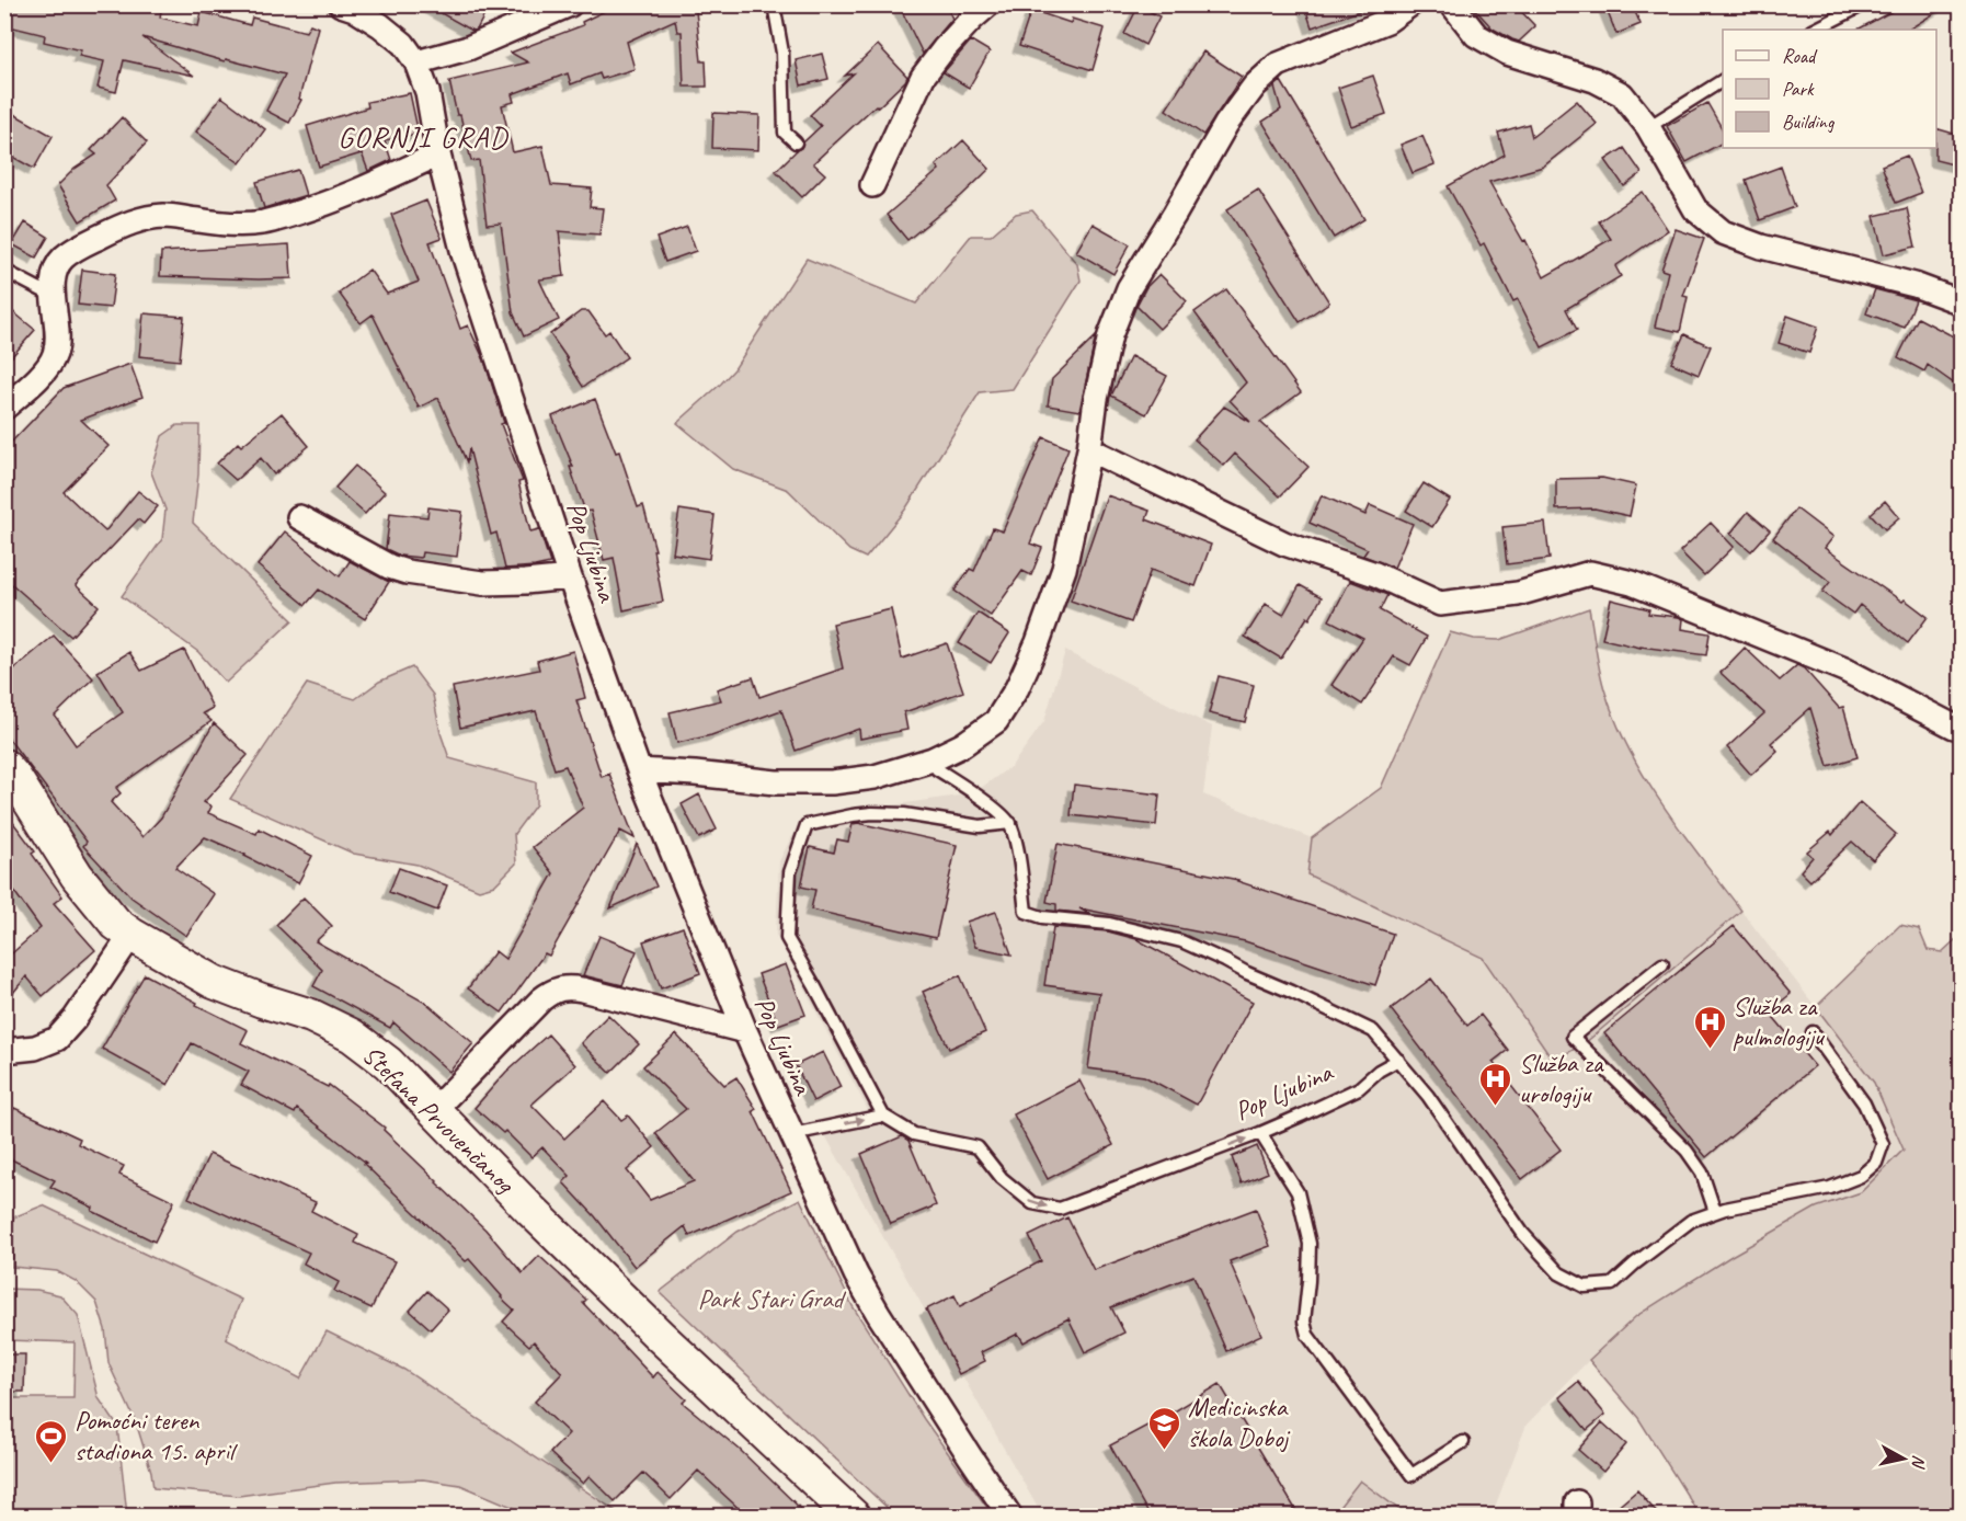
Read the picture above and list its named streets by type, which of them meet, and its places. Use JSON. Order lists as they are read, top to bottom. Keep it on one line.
{"streets":{"street":["Pop Ljubina","Stefana Prvovenčanog"]},"districts":["GORNJI GRAD"],"parks":["Park Stari Grad"],"places":{"hospital":["Služba za pulmologiju","Služba za urologiju"],"school or university":["Medicinska škola Doboj"],"sports":["Pomoćni teren stadiona 15. april"]},"legend":["Road","Park","Building"],"north":"right"}
